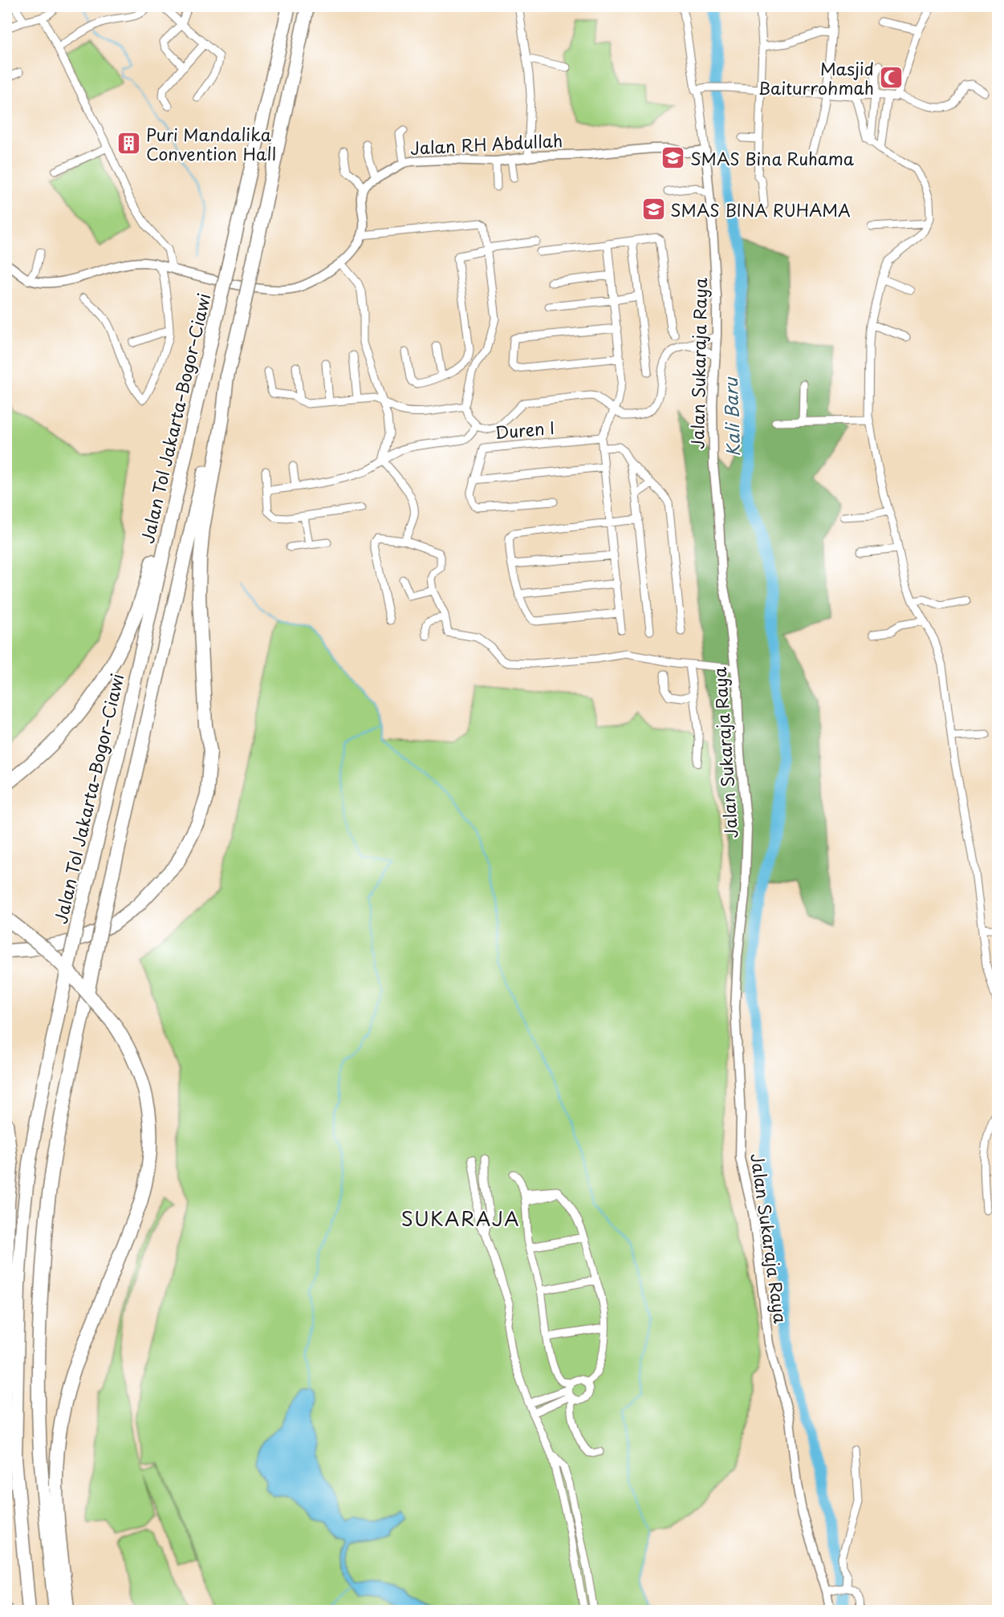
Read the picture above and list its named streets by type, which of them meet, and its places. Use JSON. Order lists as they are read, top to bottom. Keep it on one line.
{"streets":{"highway":["Jalan Tol Jakarta–Bogor–Ciawi"],"street":["Jalan RH Abdullah","Jalan Sukaraja Raya","Duren I"]},"crossings":[["Jalan RH Abdullah","Jalan Sukaraja Raya"]],"districts":["SUKARAJA"],"water":["Kali Baru"],"places":{"mosque":["Masjid Baiturrohmah"],"building":["Puri Mandalika Convention Hall"],"school or university":["SMAS Bina Ruhama","SMAS BINA RUHAMA"]}}
